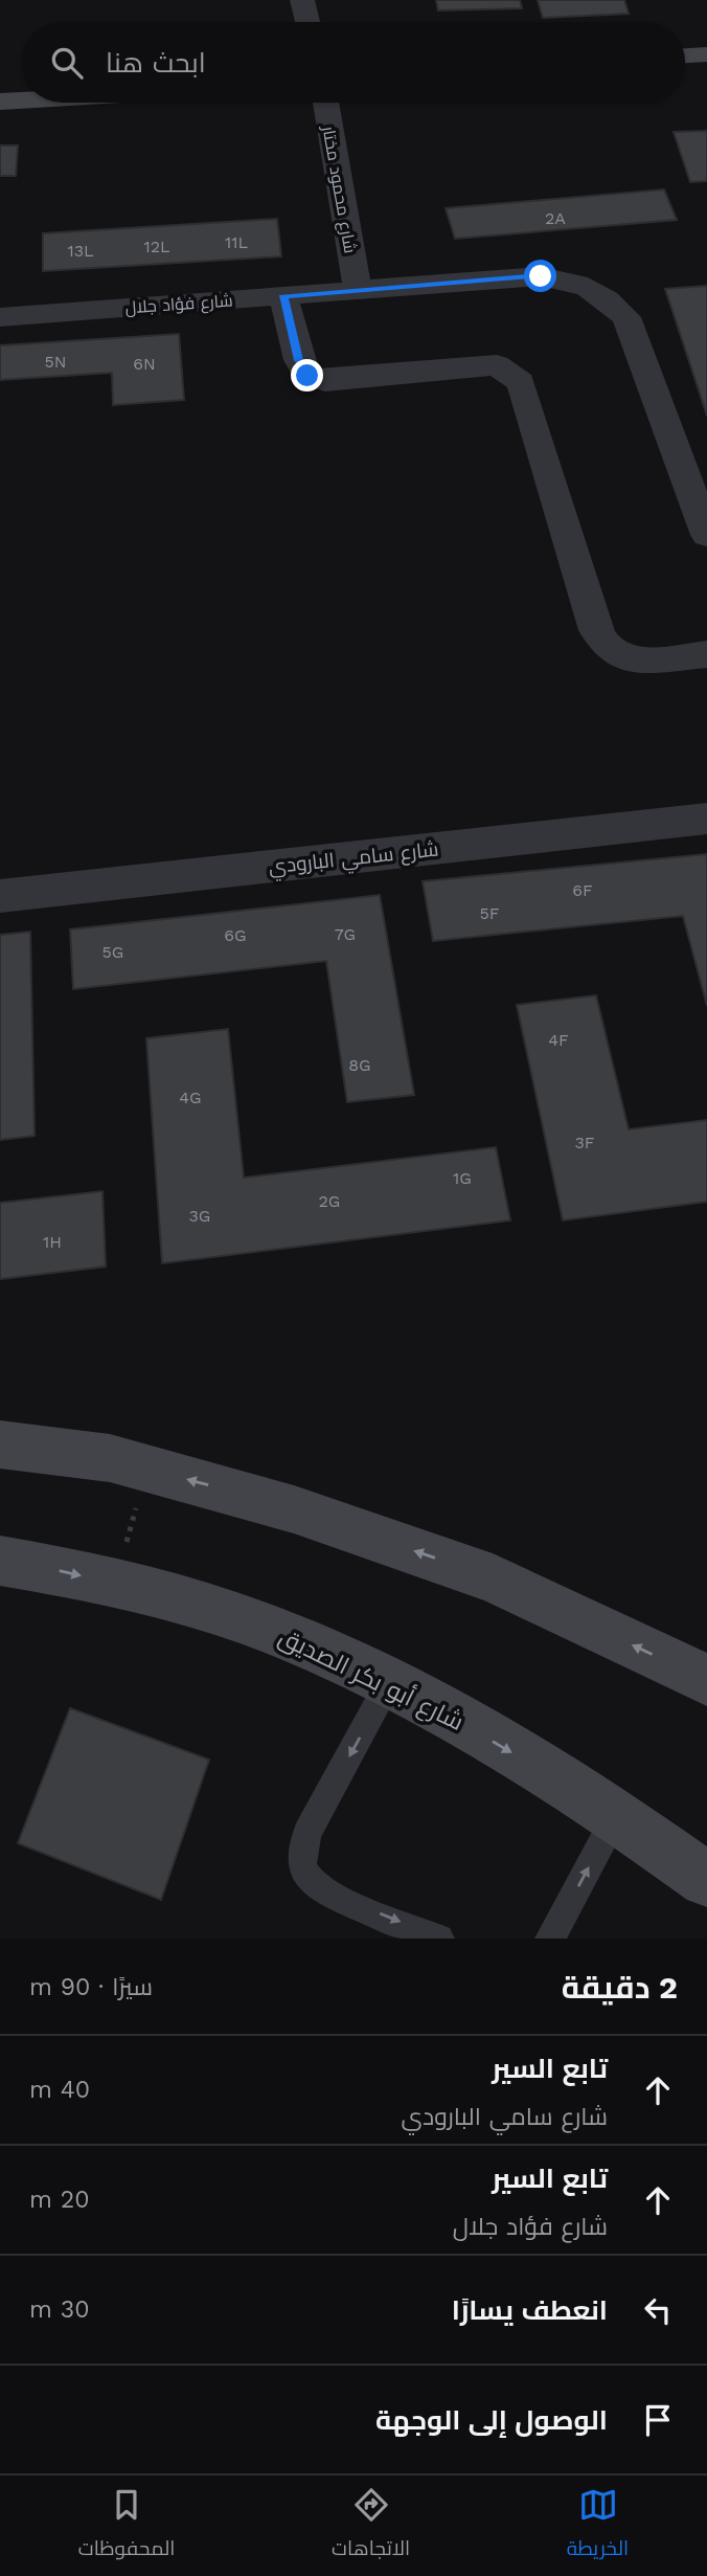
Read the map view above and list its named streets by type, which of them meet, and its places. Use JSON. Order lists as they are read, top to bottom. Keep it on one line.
{"streets":{"street":["شارع محمود مختار","شارع فؤاد جلال","شارع سامي البارودي","شارع أبو بكر الصديق"]},"crossings":[["شارع محمود مختار","شارع فؤاد جلال"]],"house_numbers":["2A","11L","12L","13L","5N","6N","6F","5F","7G","6G","5G","4F","8G","4G","3F","1G","2G","3G","1H"],"page":{"search":"ابحث هنا","heading":["2 دقيقة","سيرًا · 90 m"],"list":[["تابع السير","شارع سامي البارودي","40 m"],["تابع السير","شارع فؤاد جلال","20 m"],["انعطف يسارًا","30 m"],"الوصول إلى الوجهة"],"nav":["الخريطة","الاتجاهات","المحفوظات"]}}
